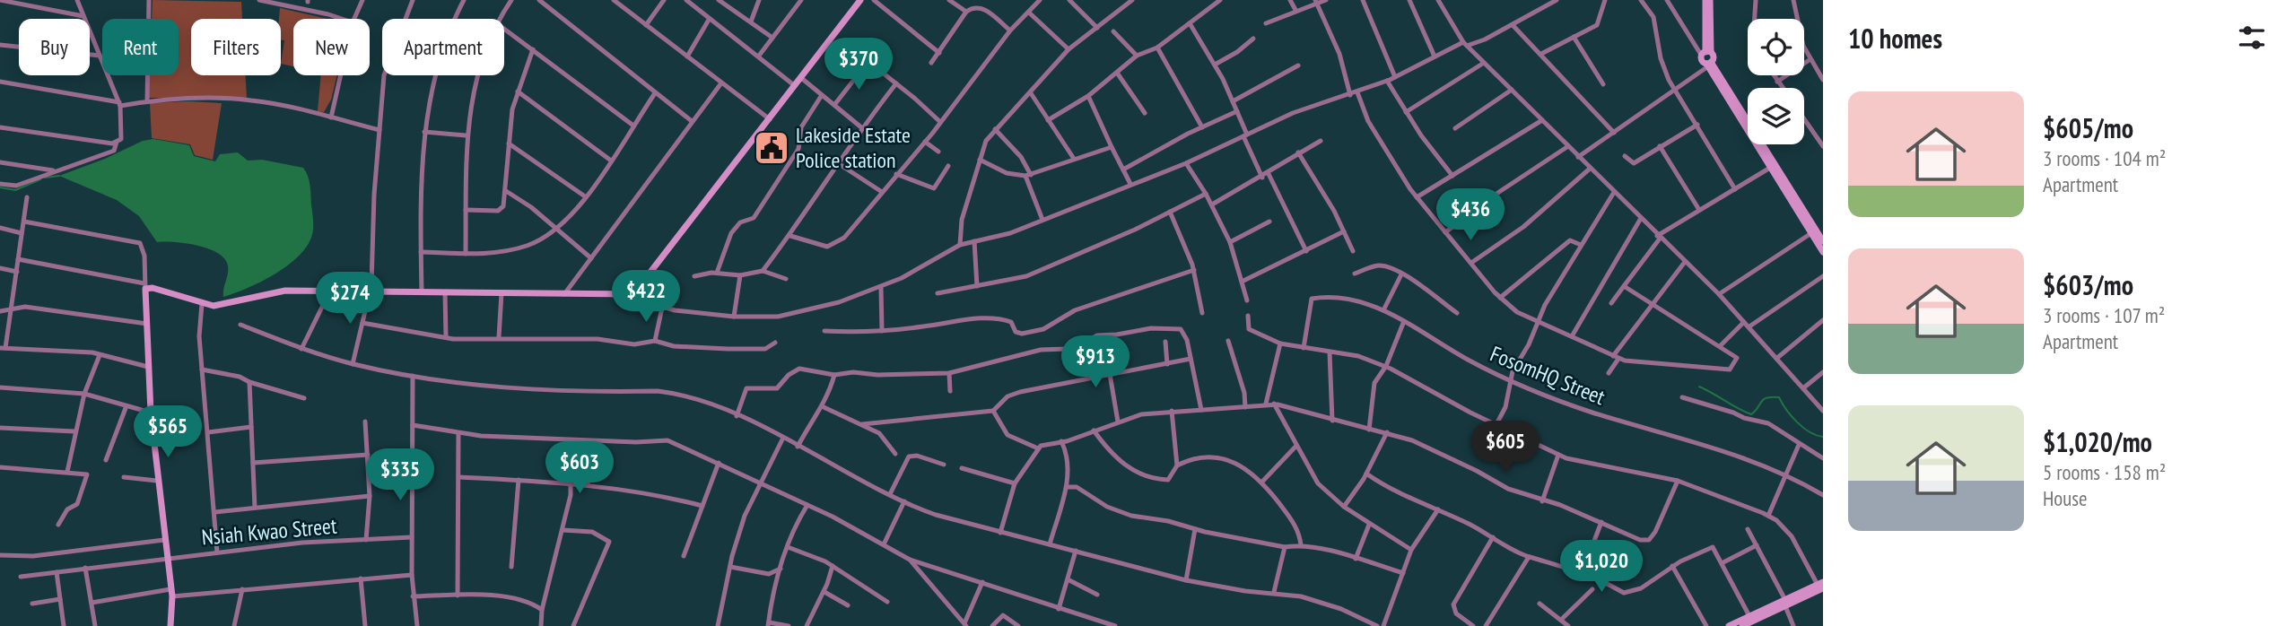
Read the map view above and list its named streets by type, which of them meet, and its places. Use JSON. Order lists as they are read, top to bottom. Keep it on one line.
{"streets":{"street":["FosomHQ Street","Nsiah Kwao Street"]},"places":{"public building":["Lakeside Estate Police station"]},"page":{"heading":"10 homes","chip":["Buy","Rent","Filters","New","Apartment"],"price":["$370","$436","$422","$274","$913","$565","$605","$603","$335","$1,020"],"list":[{"name":"$605/mo","note":"3 rooms · 104 m² · Apartment"},{"name":"$603/mo","note":"3 rooms · 107 m² · Apartment"},{"name":"$1,020/mo","note":"5 rooms · 158 m² · House"}]}}
